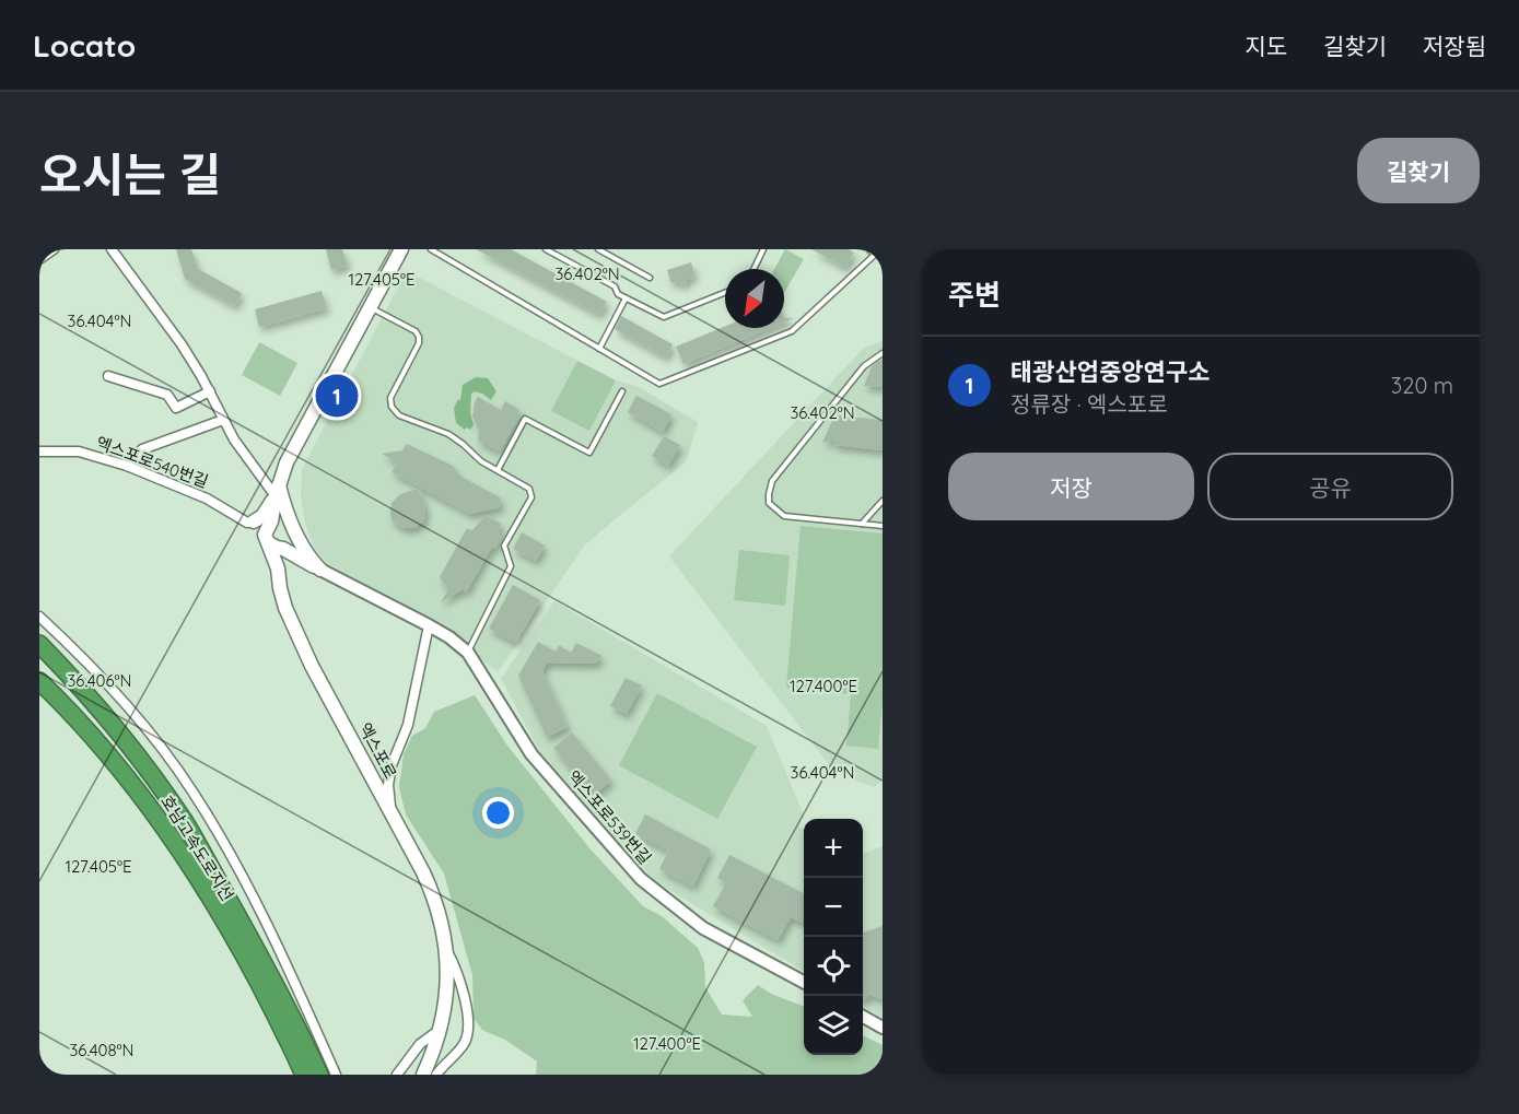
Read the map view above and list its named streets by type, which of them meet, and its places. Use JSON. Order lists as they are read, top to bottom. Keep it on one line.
{"streets":{"highway":["호남고속도로지선"],"main road":["엑스포로"],"street":["엑스포로540번길","엑스포로539번길"]},"north":"bottom left","page":{"header":"Locato","nav":["지도","길찾기","저장됨"],"title":"오시는 길","buttons":["길찾기",["저장","공유"]],"heading":"주변","list":[{"mark":"1","name":"태광산업중앙연구소","note":"정류장 · 엑스포로","value":"320 m"}],"pins":"1","map_buttons":["+","−"]},"coordinates":["36.402°N","127.405°E","36.404°N","36.406°N","127.400°E","36.408°N"]}
